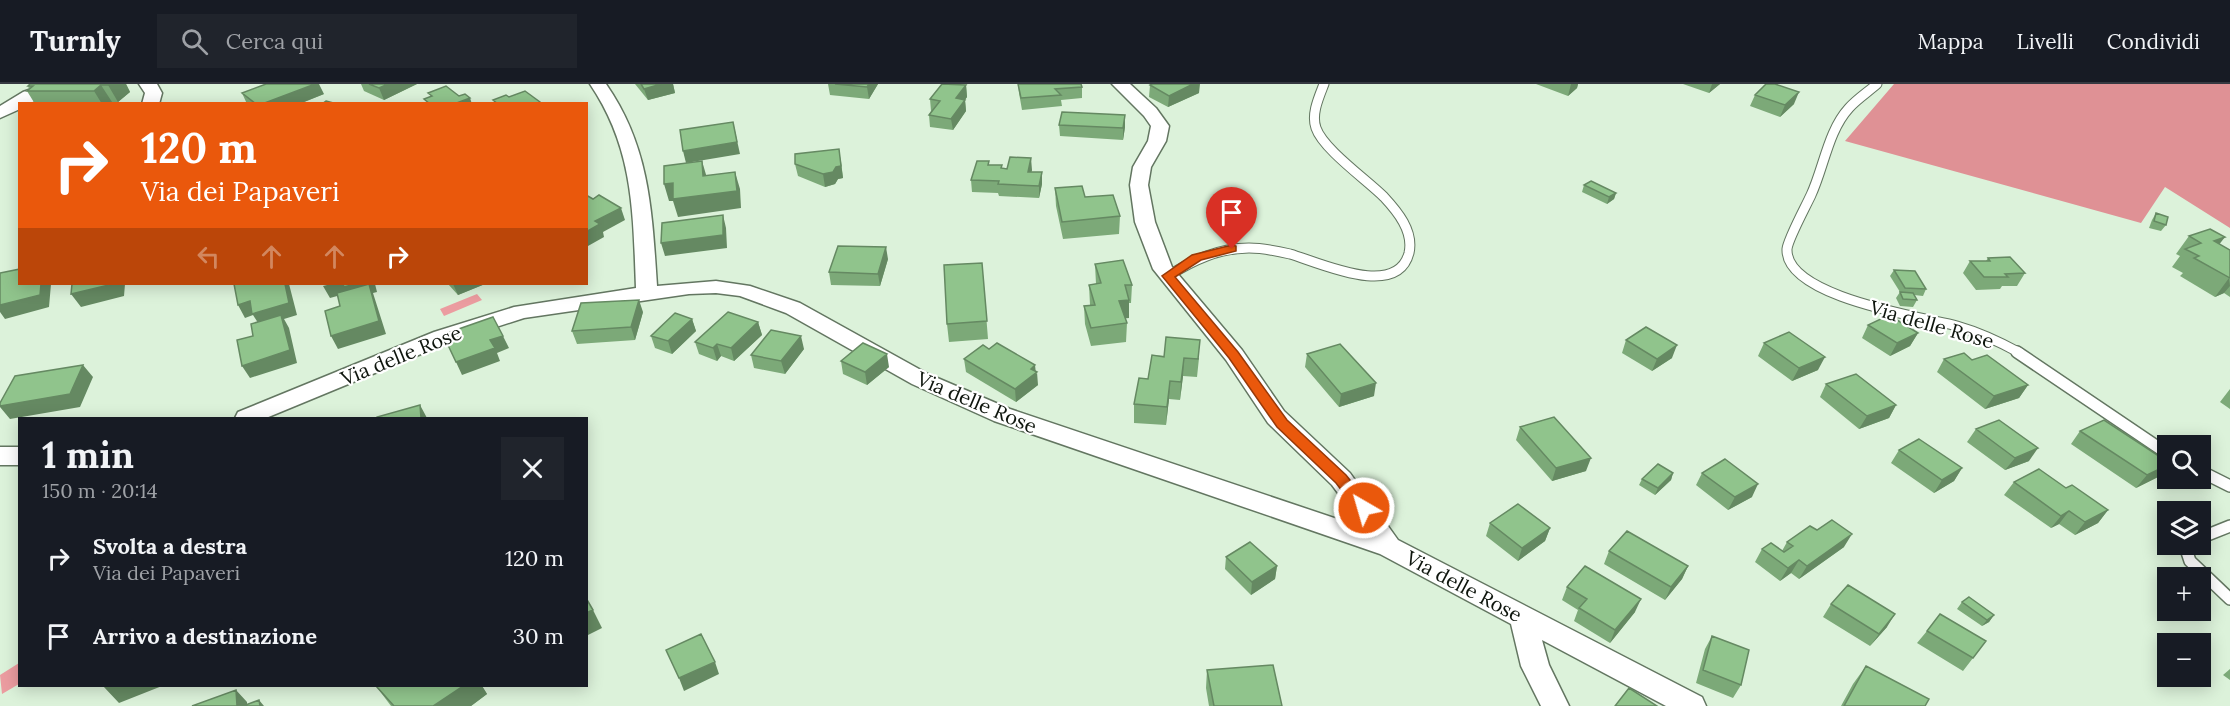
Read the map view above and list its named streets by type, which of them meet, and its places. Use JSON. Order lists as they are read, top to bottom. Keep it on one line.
{"streets":{"street":["Via delle Rose"]},"page":{"header":"Turnly","search":"Cerca qui","nav":["Mappa","Livelli","Condividi"],"turn":["120 m","Via dei Papaveri"],"heading":["1 min","150 m · 20:14"],"map_buttons":["+","−"],"list":[{"name":"Svolta a destra","note":"Via dei Papaveri","value":"120 m"},{"name":"Arrivo a destinazione","value":"30 m"}]}}
